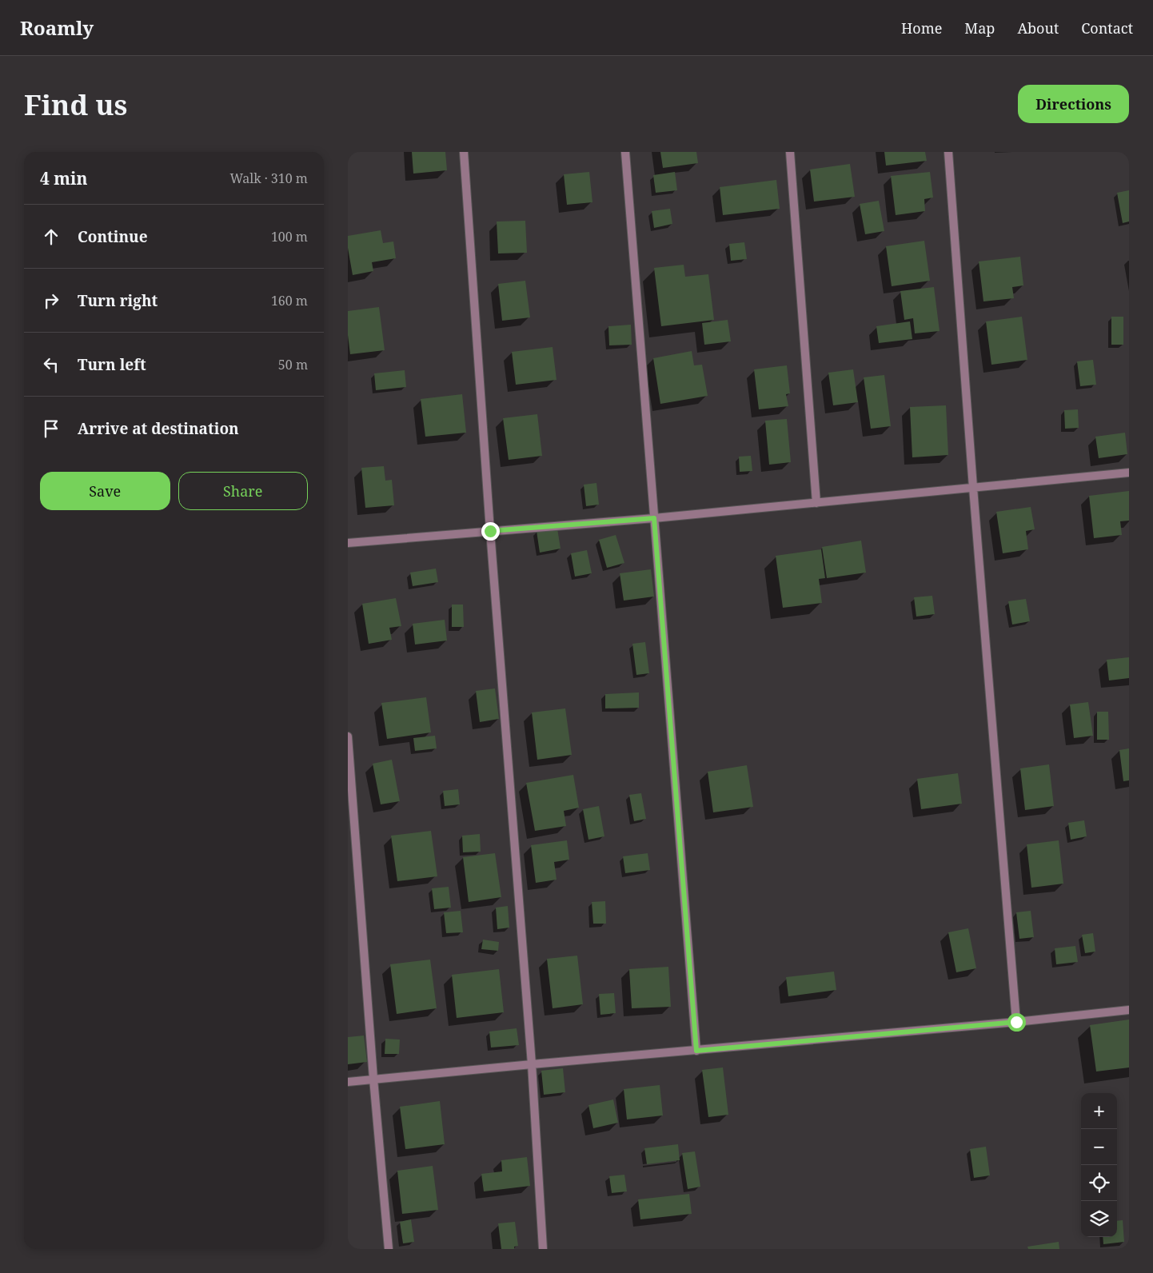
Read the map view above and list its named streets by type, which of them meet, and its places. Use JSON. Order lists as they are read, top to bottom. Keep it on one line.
{"page":{"header":"Roamly","nav":["Home","Map","About","Contact"],"buttons":["Directions",["Save","Share"]],"title":"Find us","heading":["4 min","Walk · 310 m"],"list":[["Continue","100 m"],["Turn right","160 m"],["Turn left","50 m"],"Arrive at destination"],"map_buttons":["+","−"]}}
